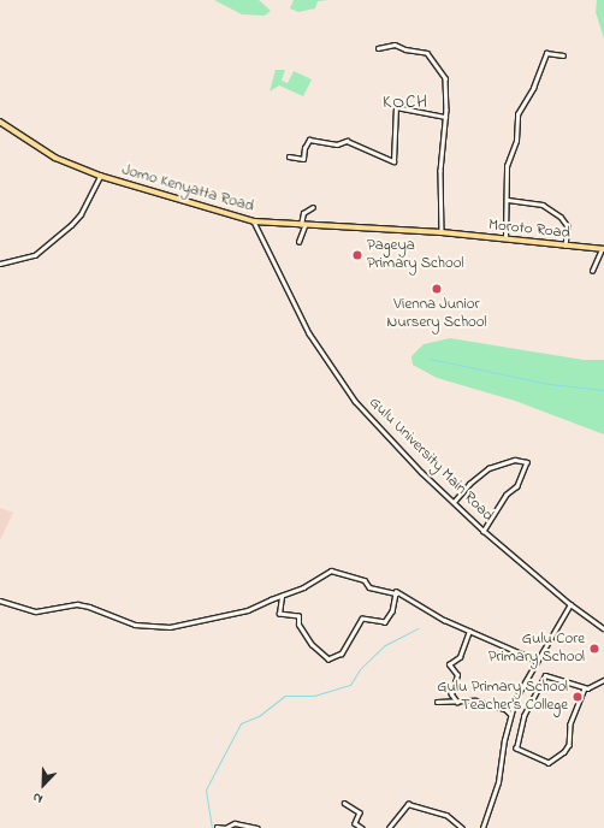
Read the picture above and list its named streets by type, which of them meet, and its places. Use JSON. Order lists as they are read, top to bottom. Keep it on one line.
{"streets":{"main road":["Jomo Kenyatta Road","Moroto Road"],"street":["Gulu University Main Road"]},"crossings":[["Jomo Kenyatta Road","Moroto Road"],["Jomo Kenyatta Road","Gulu University Main Road"]],"districts":["KOCH"],"places":["Pageya Primary School","Vienna Junior Nursery School","Gulu Core Primary School","Gulu Primary School Teacher's College"],"north":"bottom left"}
